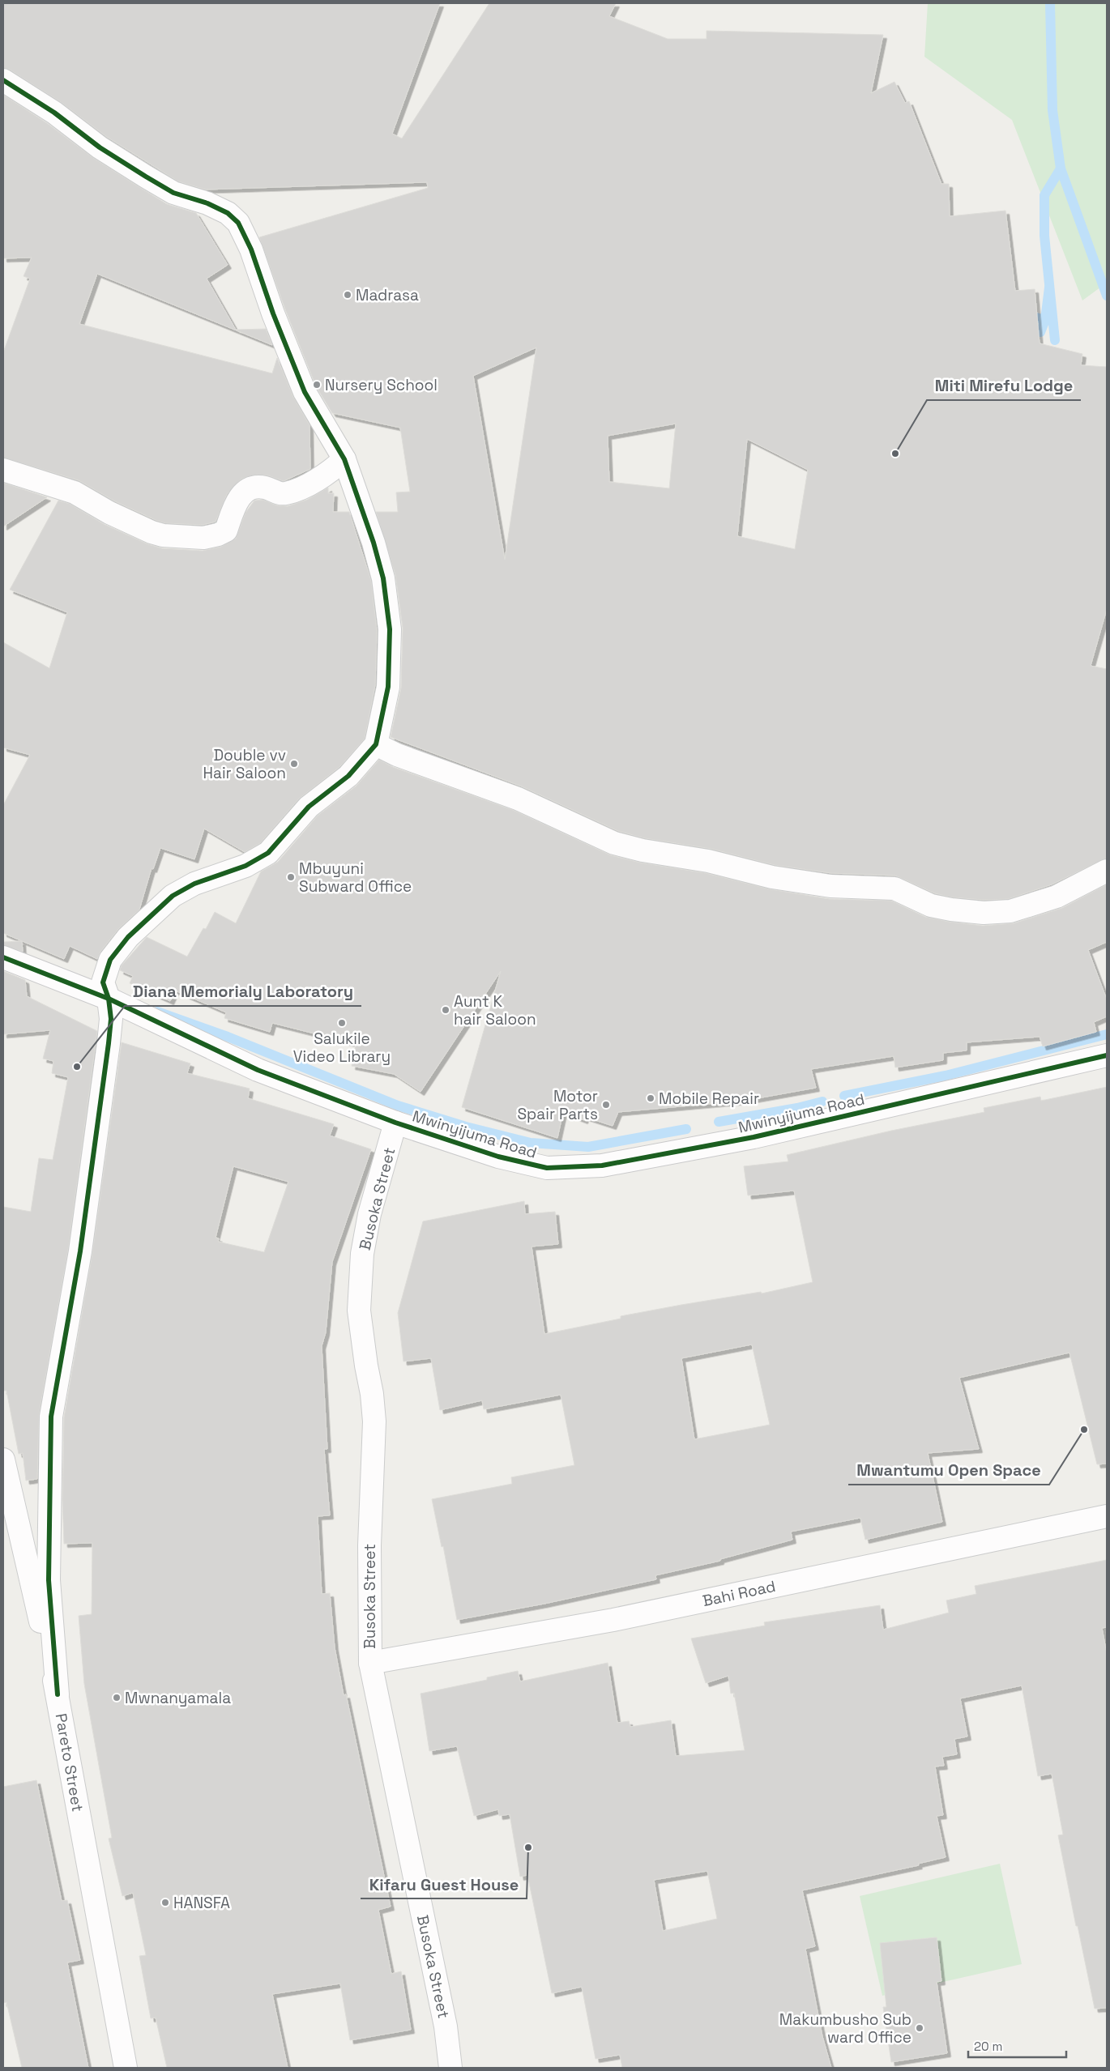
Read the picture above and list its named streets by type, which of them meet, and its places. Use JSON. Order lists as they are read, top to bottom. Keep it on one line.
{"streets":{"street":["Mwinyijuma Road","Busoka Street","Bahi Road","Pareto Street"]},"crossings":[["Mwinyijuma Road","Busoka Street"],["Busoka Street","Bahi Road"]],"places":["Madrasa","Nursery School","Miti Mirefu Lodge","Double vv Hair Saloon","Mbuyuni Subward Office","Aunt K hair Saloon","Salukile Video Library","Diana Memorialy Laboratory","Mobile Repair","Motor Spair Parts","Mwantumu Open Space","Mwnanyamala","Kifaru Guest House","HANSFA","Makumbusho Sub ward Office"],"scale_bar":"20 m"}
